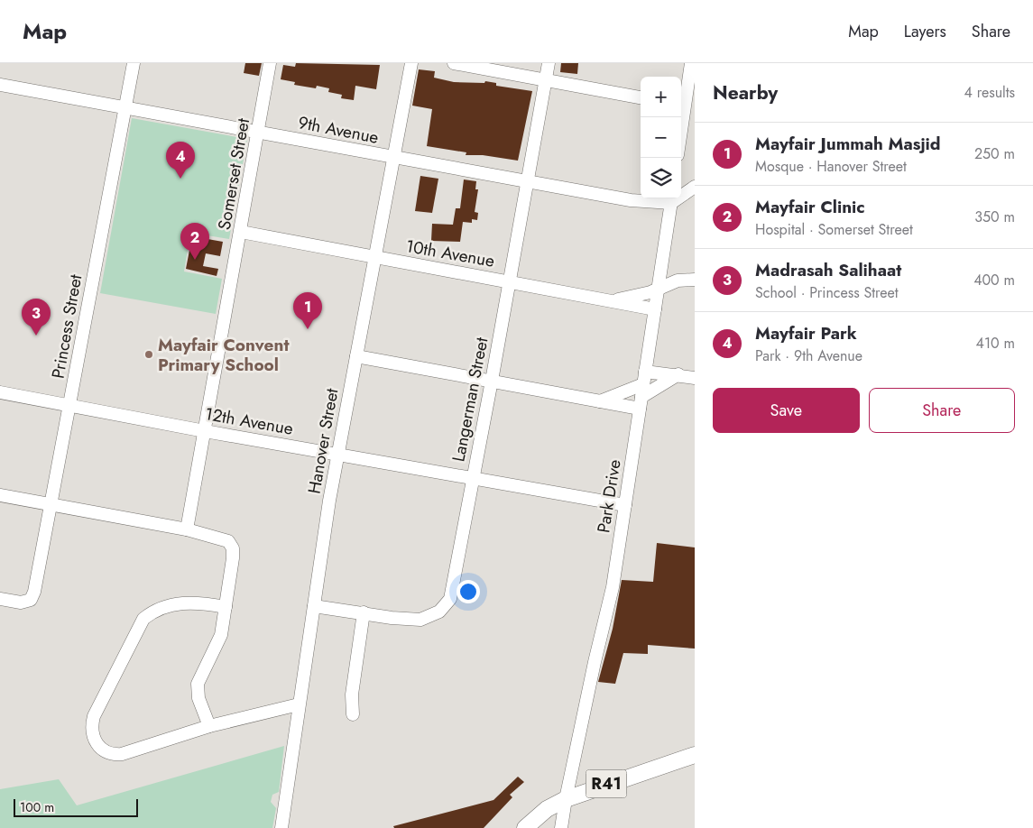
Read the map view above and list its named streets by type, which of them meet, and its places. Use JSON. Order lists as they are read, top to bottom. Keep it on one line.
{"streets":{"main road":["R41"],"street":["9th Avenue","Somerset Street","10th Avenue","Princess Street","Langerman Street","12th Avenue","Hanover Street","Park Drive"]},"crossings":[["9th Avenue","Somerset Street"],["9th Avenue","Princess Street"],["9th Avenue","Langerman Street"],["9th Avenue","Hanover Street"],["9th Avenue","Park Drive"],["Somerset Street","10th Avenue"],["Somerset Street","12th Avenue"],["10th Avenue","Langerman Street"],["10th Avenue","Hanover Street"],["10th Avenue","Park Drive"],["Princess Street","12th Avenue"],["Langerman Street","12th Avenue"],["Langerman Street","Hanover Street"],["12th Avenue","Hanover Street"],["12th Avenue","Park Drive"],["Park Drive","R41"]],"places":["Mayfair Convent Primary School"],"scale_bar":"100 m","page":{"header":"Map","nav":["Map","Layers","Share"],"heading":["Nearby","4 results"],"map_buttons":["+","−"],"list":[{"mark":"1","name":"Mayfair Jummah Masjid","note":"Mosque · Hanover Street","value":"250 m"},{"mark":"2","name":"Mayfair Clinic","note":"Hospital · Somerset Street","value":"350 m"},{"mark":"3","name":"Madrasah Salihaat","note":"School · Princess Street","value":"400 m"},{"mark":"4","name":"Mayfair Park","note":"Park · 9th Avenue","value":"410 m"}],"pins":["4","2","1","3"],"buttons":["Save","Share"],"scale":"100 m"}}
